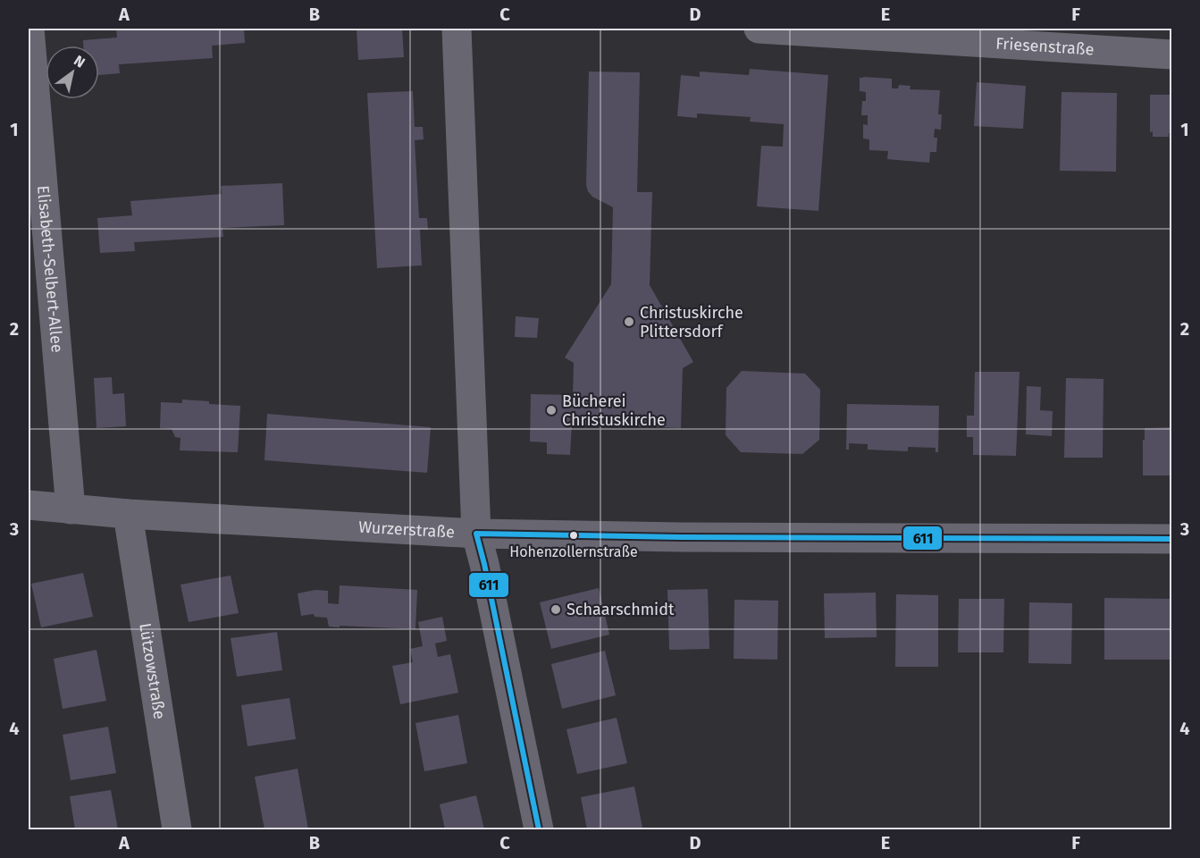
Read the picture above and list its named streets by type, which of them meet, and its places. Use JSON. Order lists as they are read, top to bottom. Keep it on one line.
{"streets":{"street":["Friesenstraße","Elisabeth-Selbert-Allee","Wurzerstraße","Lützowstraße"]},"crossings":[["Elisabeth-Selbert-Allee","Wurzerstraße"],["Wurzerstraße","Lützowstraße"]],"places":["Christuskirche Plittersdorf","Bücherei Christuskirche","Hohenzollernstraße","Schaarschmidt"],"lines":["transit line 611"],"north":"top right","grid":{"columns":["A","B","C","D","E","F"],"rows":["1","2","3","4"]}}
